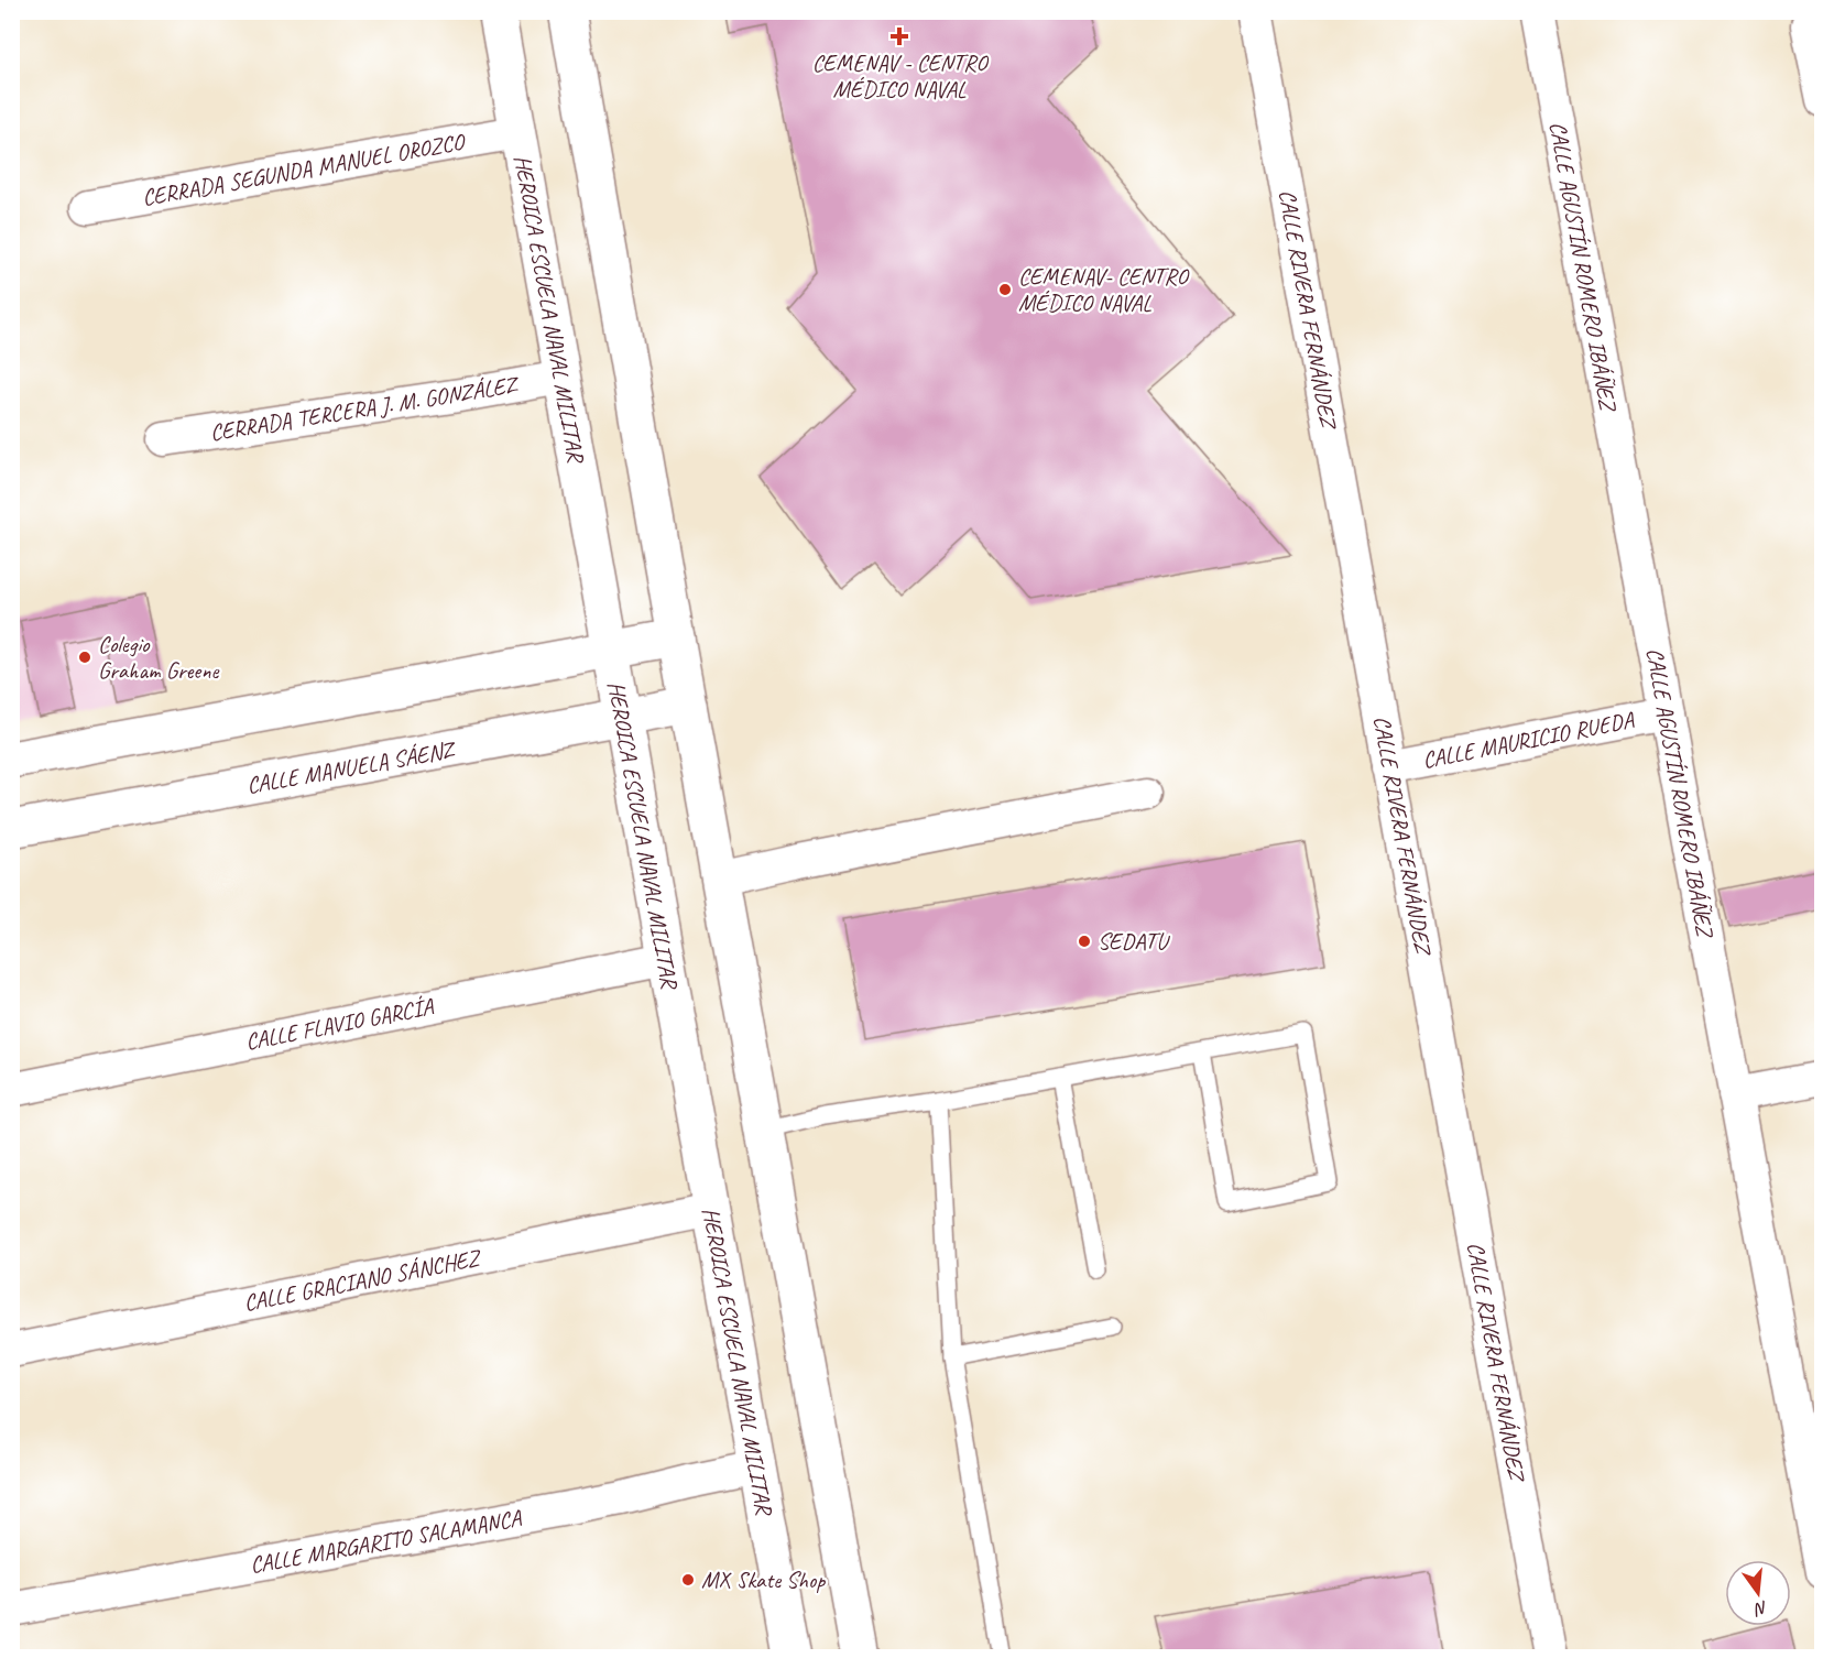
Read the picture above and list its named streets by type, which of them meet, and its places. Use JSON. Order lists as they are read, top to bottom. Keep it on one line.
{"streets":{"main road":["HEROICA ESCUELA NAVAL MILITAR","CALLE MANUELA SÁENZ"],"street":["CERRADA SEGUNDA MANUEL OROZCO","CALLE AGUSTÍN ROMERO IBÁÑEZ","CALLE RIVERA FERNÁNDEZ","CERRADA TERCERA J. M. GONZÁLEZ","CALLE MAURICIO RUEDA","CALLE FLAVIO GARCÍA","CALLE GRACIANO SÁNCHEZ","CALLE MARGARITO SALAMANCA"]},"crossings":[["CERRADA SEGUNDA MANUEL OROZCO","HEROICA ESCUELA NAVAL MILITAR"],["CALLE AGUSTÍN ROMERO IBÁÑEZ","CALLE MAURICIO RUEDA"],["HEROICA ESCUELA NAVAL MILITAR","CERRADA TERCERA J. M. GONZÁLEZ"],["HEROICA ESCUELA NAVAL MILITAR","CALLE MANUELA SÁENZ"],["HEROICA ESCUELA NAVAL MILITAR","CALLE FLAVIO GARCÍA"],["HEROICA ESCUELA NAVAL MILITAR","CALLE GRACIANO SÁNCHEZ"],["HEROICA ESCUELA NAVAL MILITAR","CALLE MARGARITO SALAMANCA"],["CALLE RIVERA FERNÁNDEZ","CALLE MAURICIO RUEDA"]],"places":{"health":["CEMENAV - CENTRO MÉDICO NAVAL"],"other":["CEMENAV- CENTRO MÉDICO NAVAL","Colegio Graham Greene","SEDATU","MX Skate Shop"]},"north":"bottom"}
